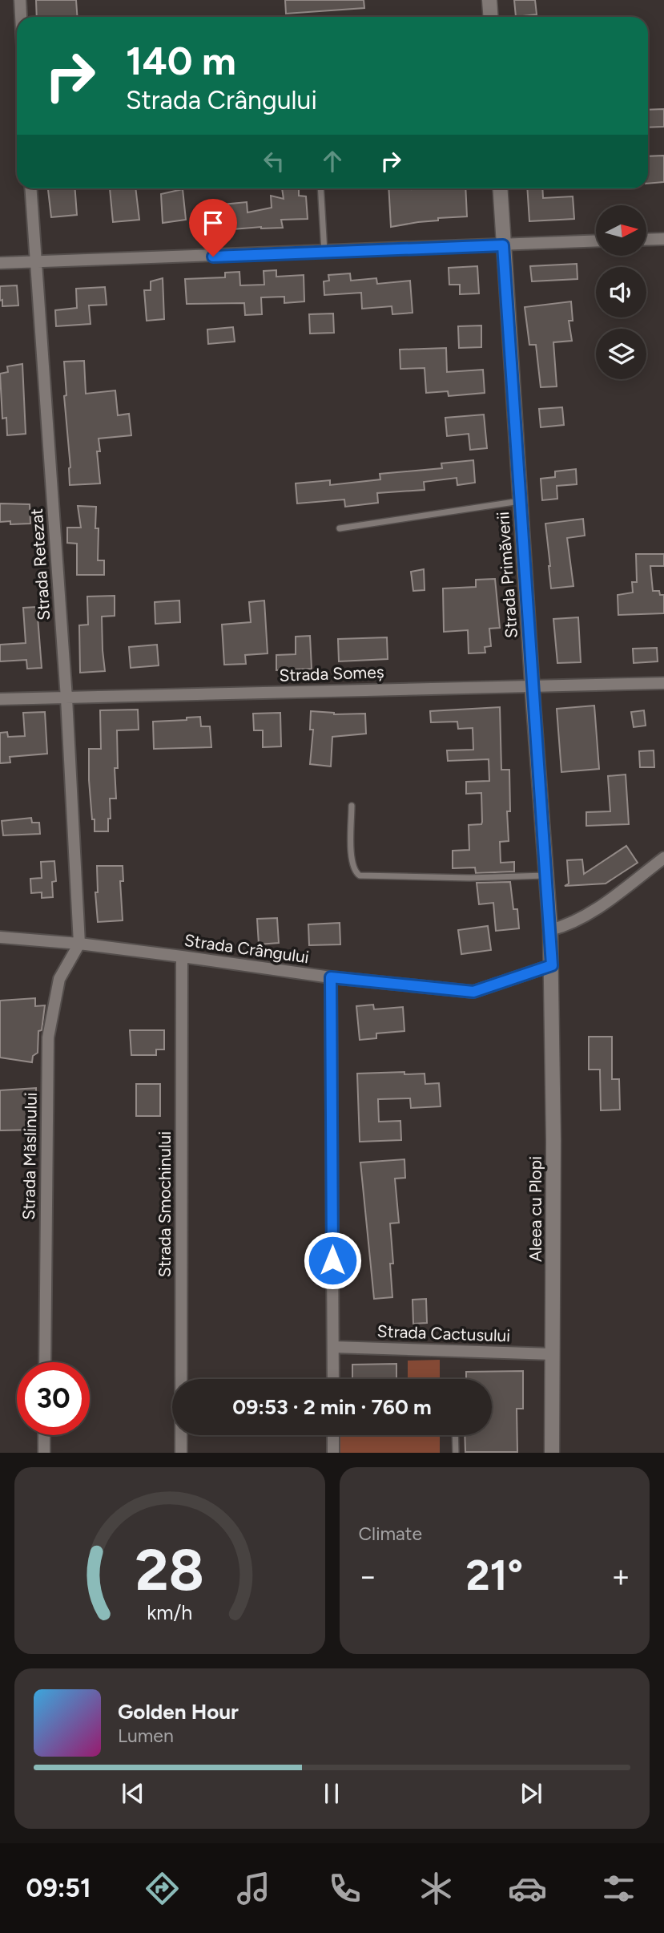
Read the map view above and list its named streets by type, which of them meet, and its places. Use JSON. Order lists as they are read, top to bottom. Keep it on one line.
{"streets":{"street":["Strada Retezat","Strada Primăverii","Strada Someș","Strada Crângului","Strada Măslinului","Strada Smochinului","Aleea cu Plopi","Strada Cactusului"]},"crossings":[["Strada Retezat","Strada Someș"],["Strada Retezat","Strada Crângului"],["Strada Retezat","Strada Măslinului"],["Strada Primăverii","Strada Someș"],["Strada Primăverii","Strada Crângului"],["Strada Primăverii","Aleea cu Plopi"],["Strada Crângului","Strada Măslinului"],["Strada Crângului","Strada Smochinului"],["Strada Crângului","Aleea cu Plopi"],["Aleea cu Plopi","Strada Cactusului"]],"north":"right","page":{"turn":["140 m","Strada Crângului"],"limit":"30","trip":"09:53 · 2 min · 760 m","tile":"Climate","heat":["−","21°","+"],"song":["Golden Hour","Lumen"],"tabs":"09:51","gauge":["28","km/h"]}}
